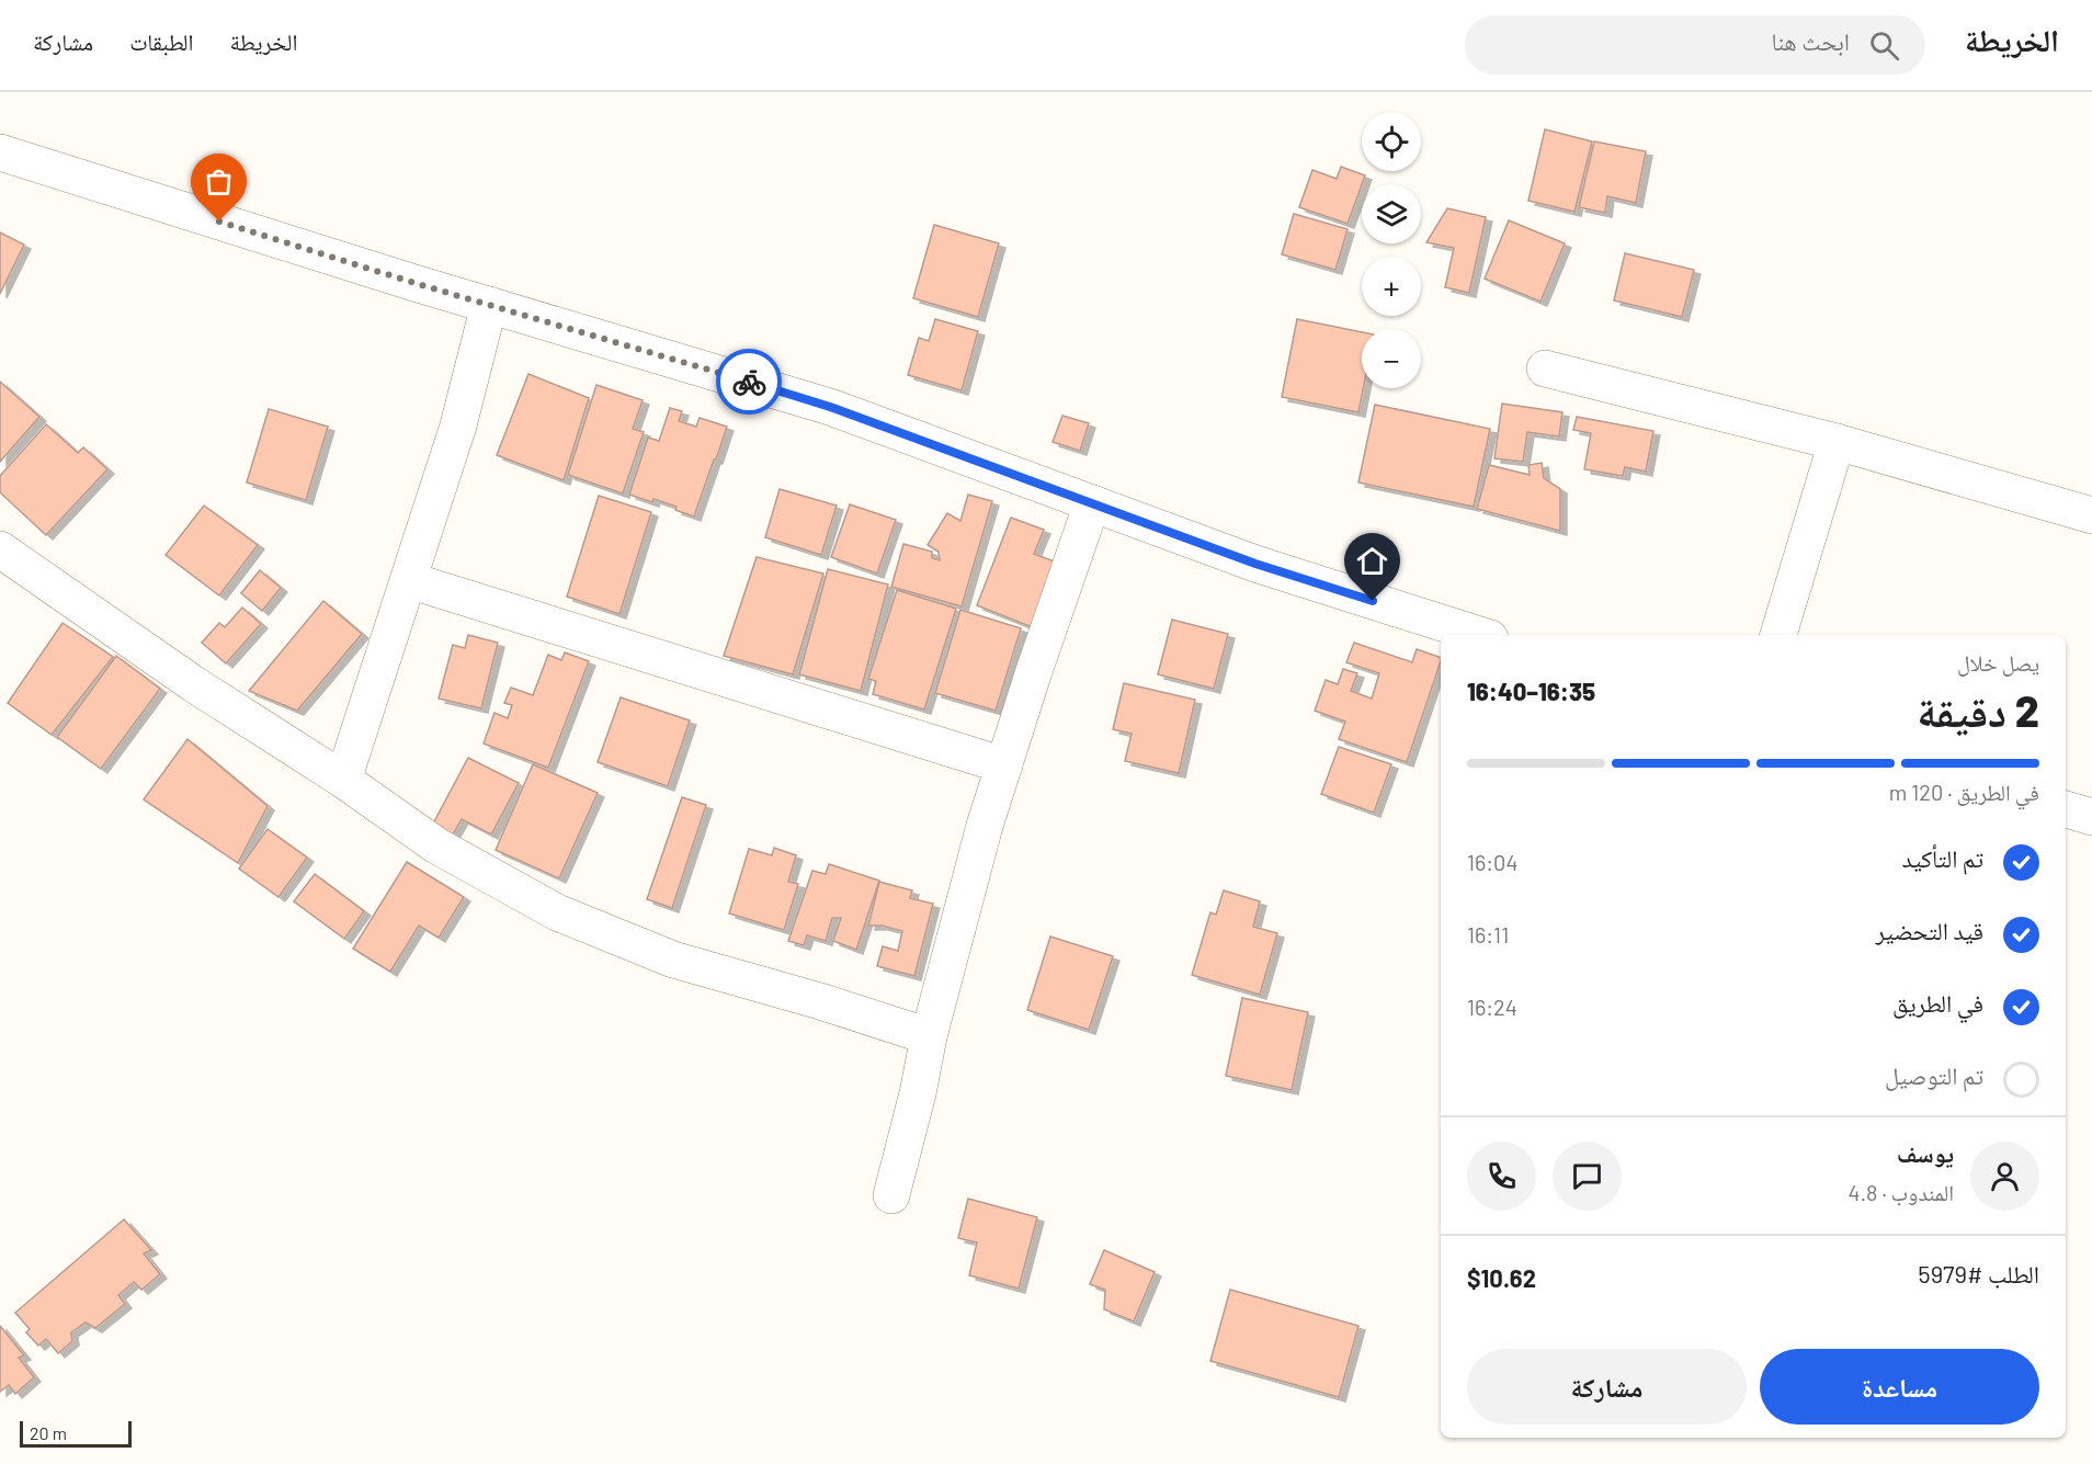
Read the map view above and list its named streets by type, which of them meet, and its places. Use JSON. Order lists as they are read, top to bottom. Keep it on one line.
{"scale_bar":"20 m","page":{"header":"الخريطة","search":"ابحث هنا","nav":["الخريطة","الطبقات","مشاركة"],"map_buttons":["+","−"],"heading":["2 دقيقة","يصل خلال","16:35–16:40"],"panel":["يوسف","المندوب · 4.8","الطلب #5979","$10.62"],"bar":"في الطريق · 120 m","list":[["تم التأكيد","16:04"],["قيد التحضير","16:11"],["في الطريق","16:24"],"تم التوصيل"],"buttons":["مساعدة","مشاركة"],"scale":"20 m"}}
